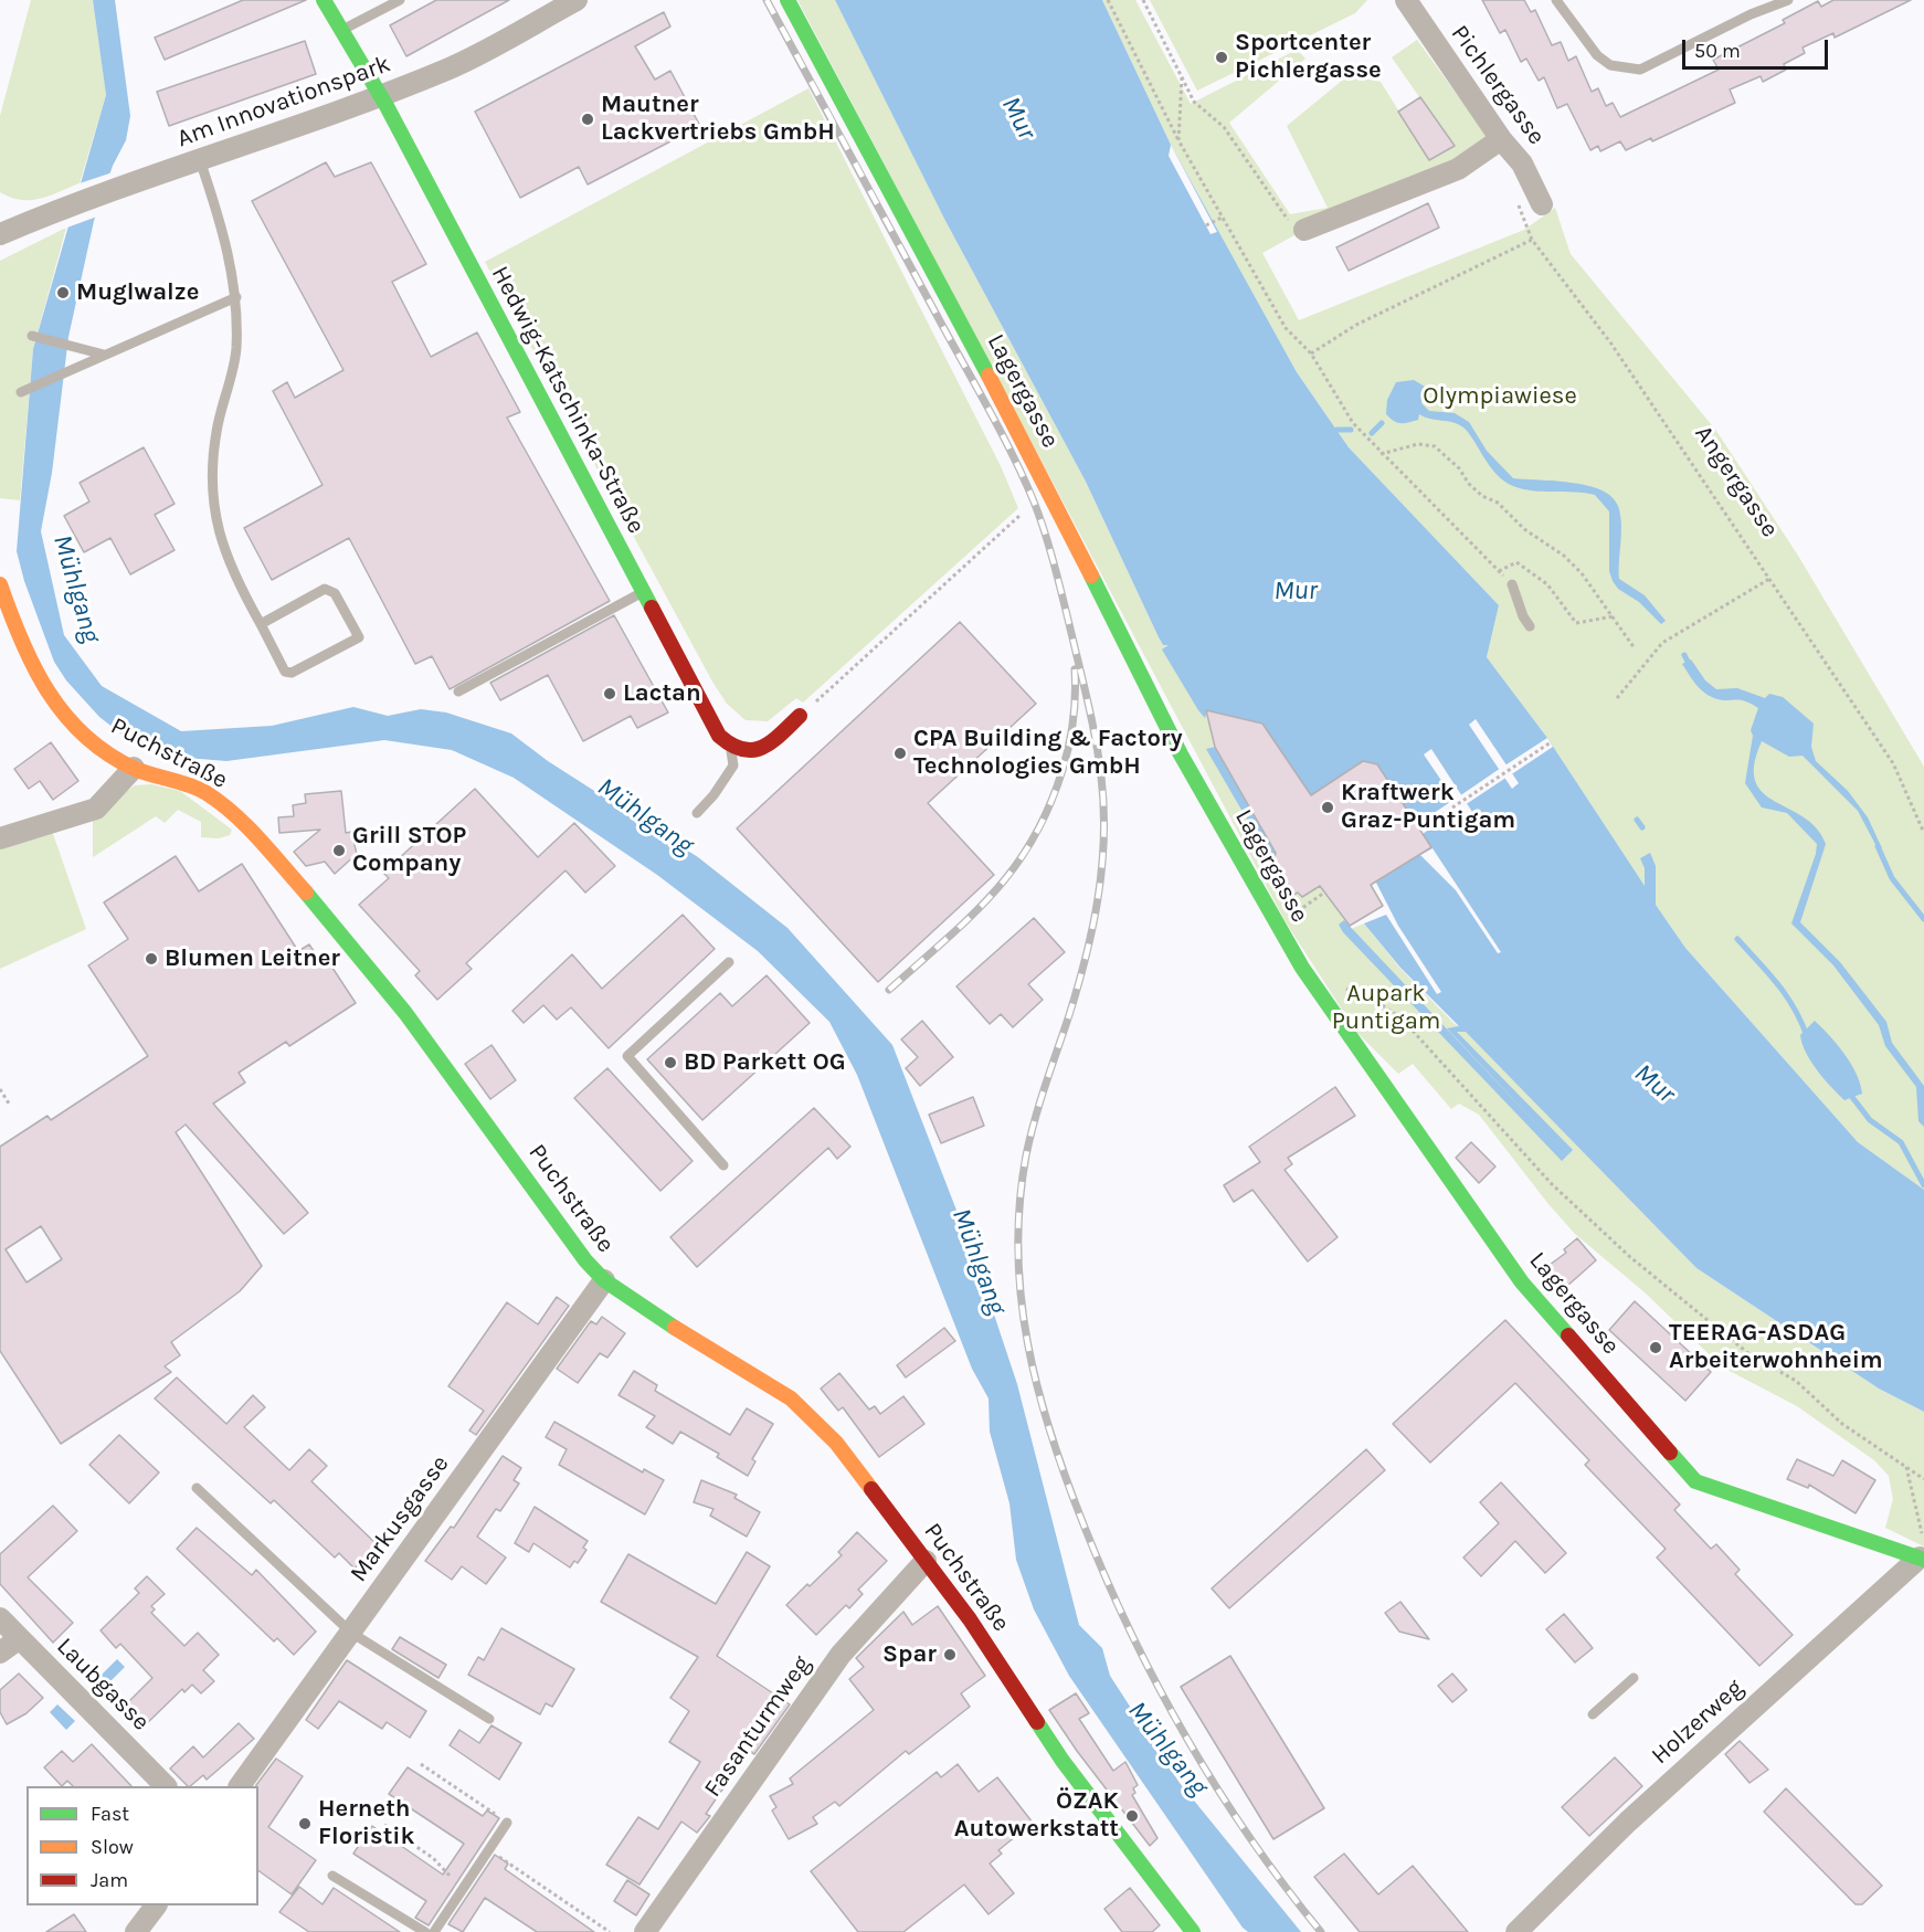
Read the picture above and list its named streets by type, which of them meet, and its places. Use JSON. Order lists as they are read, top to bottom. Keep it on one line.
{"streets":{"street":["Pichlergasse","Am Innovationspark","Lagergasse","Hedwig-Katschinka-Straße","Puchstraße","Markusgasse","Laubgasse","Holzerweg","Fasanturmweg"],"path":["Angergasse"]},"crossings":[["Am Innovationspark","Hedwig-Katschinka-Straße"],["Lagergasse","Holzerweg"],["Puchstraße","Markusgasse"],["Puchstraße","Fasanturmweg"]],"water":["Mur","Mühlgang"],"parks":["Olympiawiese","Aupark Puntigam"],"places":["Sportcenter Pichlergasse","Mautner Lackvertriebs GmbH","Muglwalze","Lactan","CPA Building & Factory Technologies GmbH","Kraftwerk Graz-Puntigam","Grill STOP Company","Blumen Leitner","BD Parkett OG","TEERAG-ASDAG Arbeiterwohnheim","Spar","ÖZAK Autowerkstatt","Herneth Floristik"],"legend":["Fast","Slow","Jam"],"scale_bar":"50 m"}
